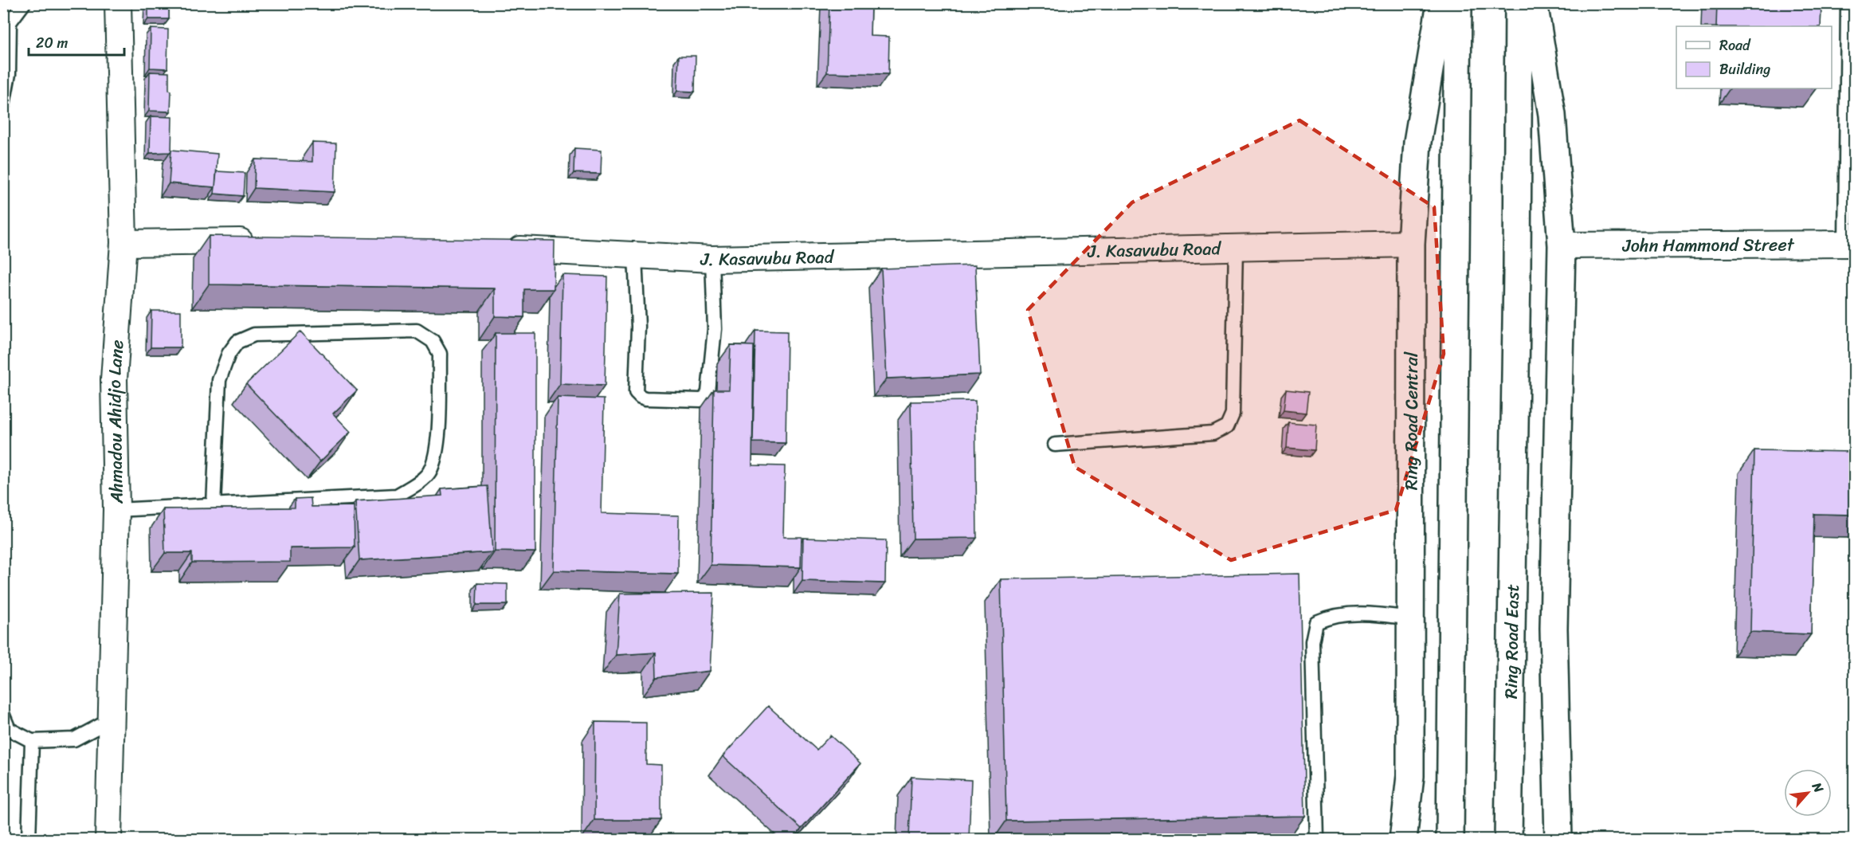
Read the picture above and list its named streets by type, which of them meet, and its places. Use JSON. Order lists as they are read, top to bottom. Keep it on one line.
{"streets":{"main road":["Ring Road Central","Ring Road East"],"street":["John Hammond Street","J. Kasavubu Road","Ahmadou Ahidjo Lane"]},"crossings":[["J. Kasavubu Road","Ring Road Central"]],"legend":["Road","Building"],"scale_bar":"20 m","north":"top right"}
